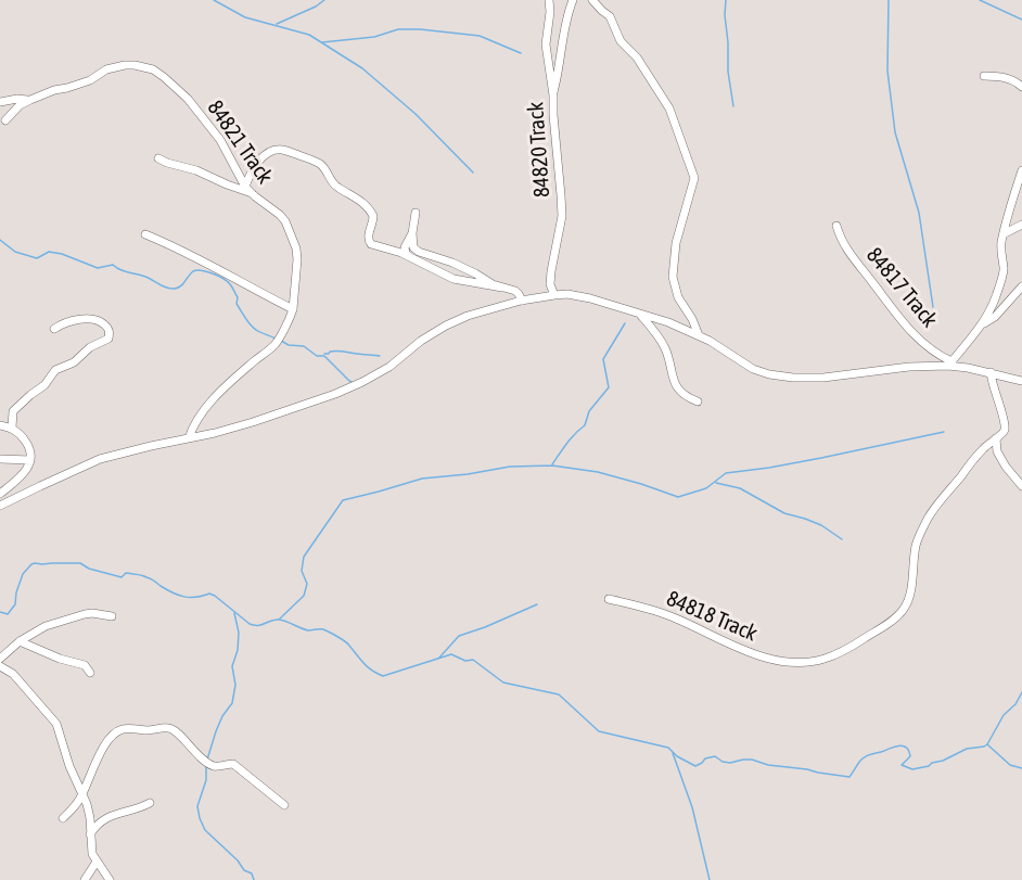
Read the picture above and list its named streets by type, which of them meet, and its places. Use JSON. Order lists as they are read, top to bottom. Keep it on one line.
{"streets":{"street":["84821 Track","84820 Track","84817 Track","84818 Track"]}}
